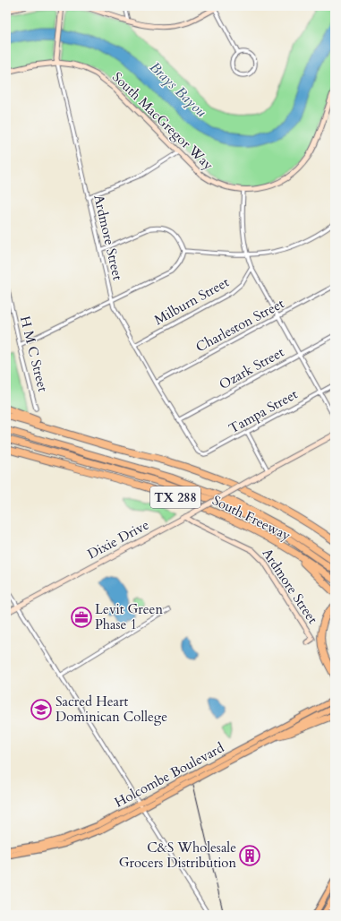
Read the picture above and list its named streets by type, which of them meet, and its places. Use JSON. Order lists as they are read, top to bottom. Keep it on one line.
{"streets":{"highway":["TX 288","South Freeway"],"main road":["South MacGregor Way","Ardmore Street","Dixie Drive","Holcombe Boulevard"],"street":["Milburn Street","Charleston Street","H M C Street","Ozark Street","Tampa Street"]},"crossings":[["South MacGregor Way","Ardmore Street"],["Ardmore Street","Milburn Street"],["Ardmore Street","Charleston Street"],["Ardmore Street","Ozark Street"],["Ardmore Street","Tampa Street"],["Ardmore Street","Dixie Drive"]],"water":["Brays Bayou"],"places":{"office":["Levit Green Phase 1"],"school or university":["Sacred Heart Dominican College"],"building":["C&S Wholesale Grocers Distribution"]}}
